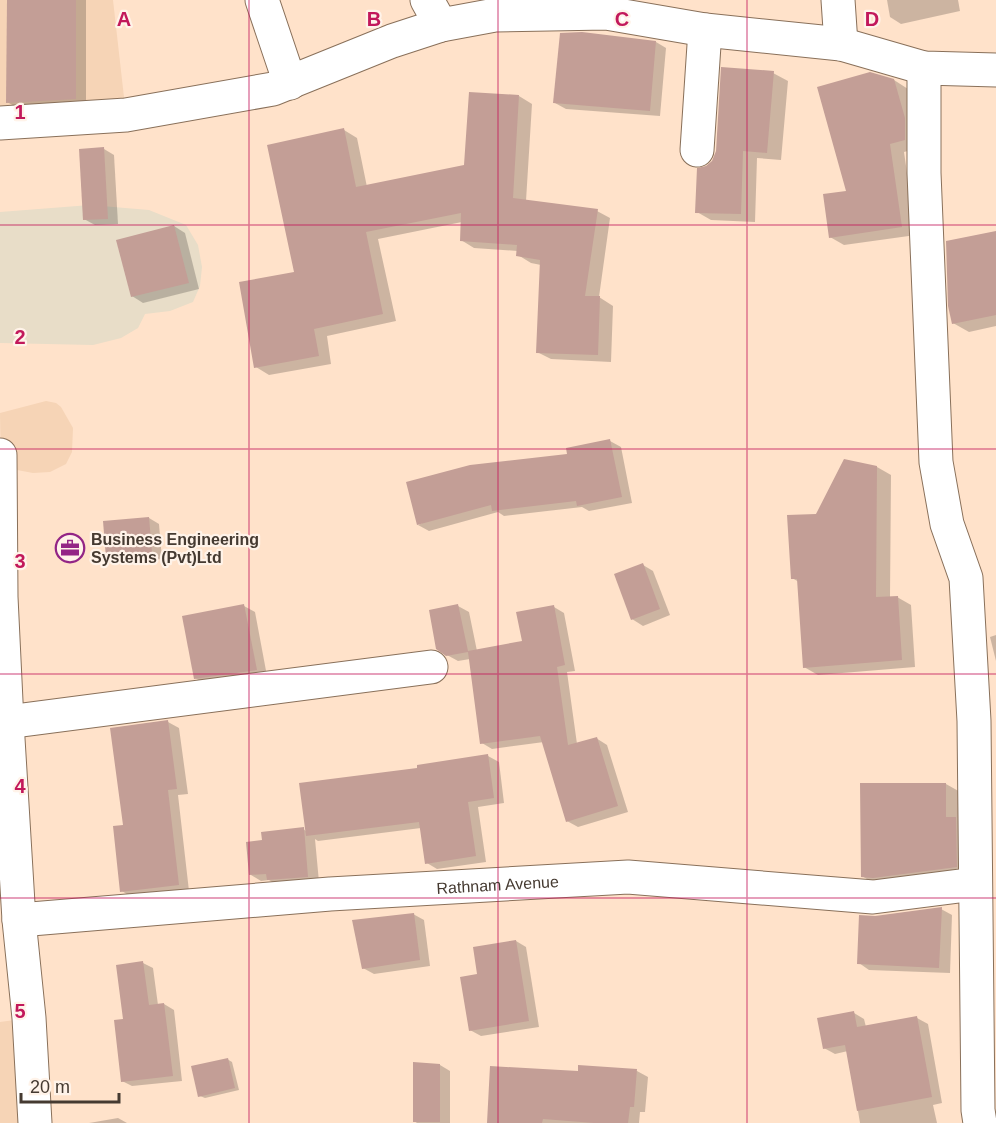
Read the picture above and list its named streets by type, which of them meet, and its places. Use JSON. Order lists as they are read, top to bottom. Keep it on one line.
{"streets":{"street":["Rathnam Avenue"]},"places":{"office":["Business Engineering Systems (Pvt)Ltd"]},"scale_bar":"20 m","grid":{"columns":["A","B","C","D"],"rows":["1","2","3","4","5"]}}
